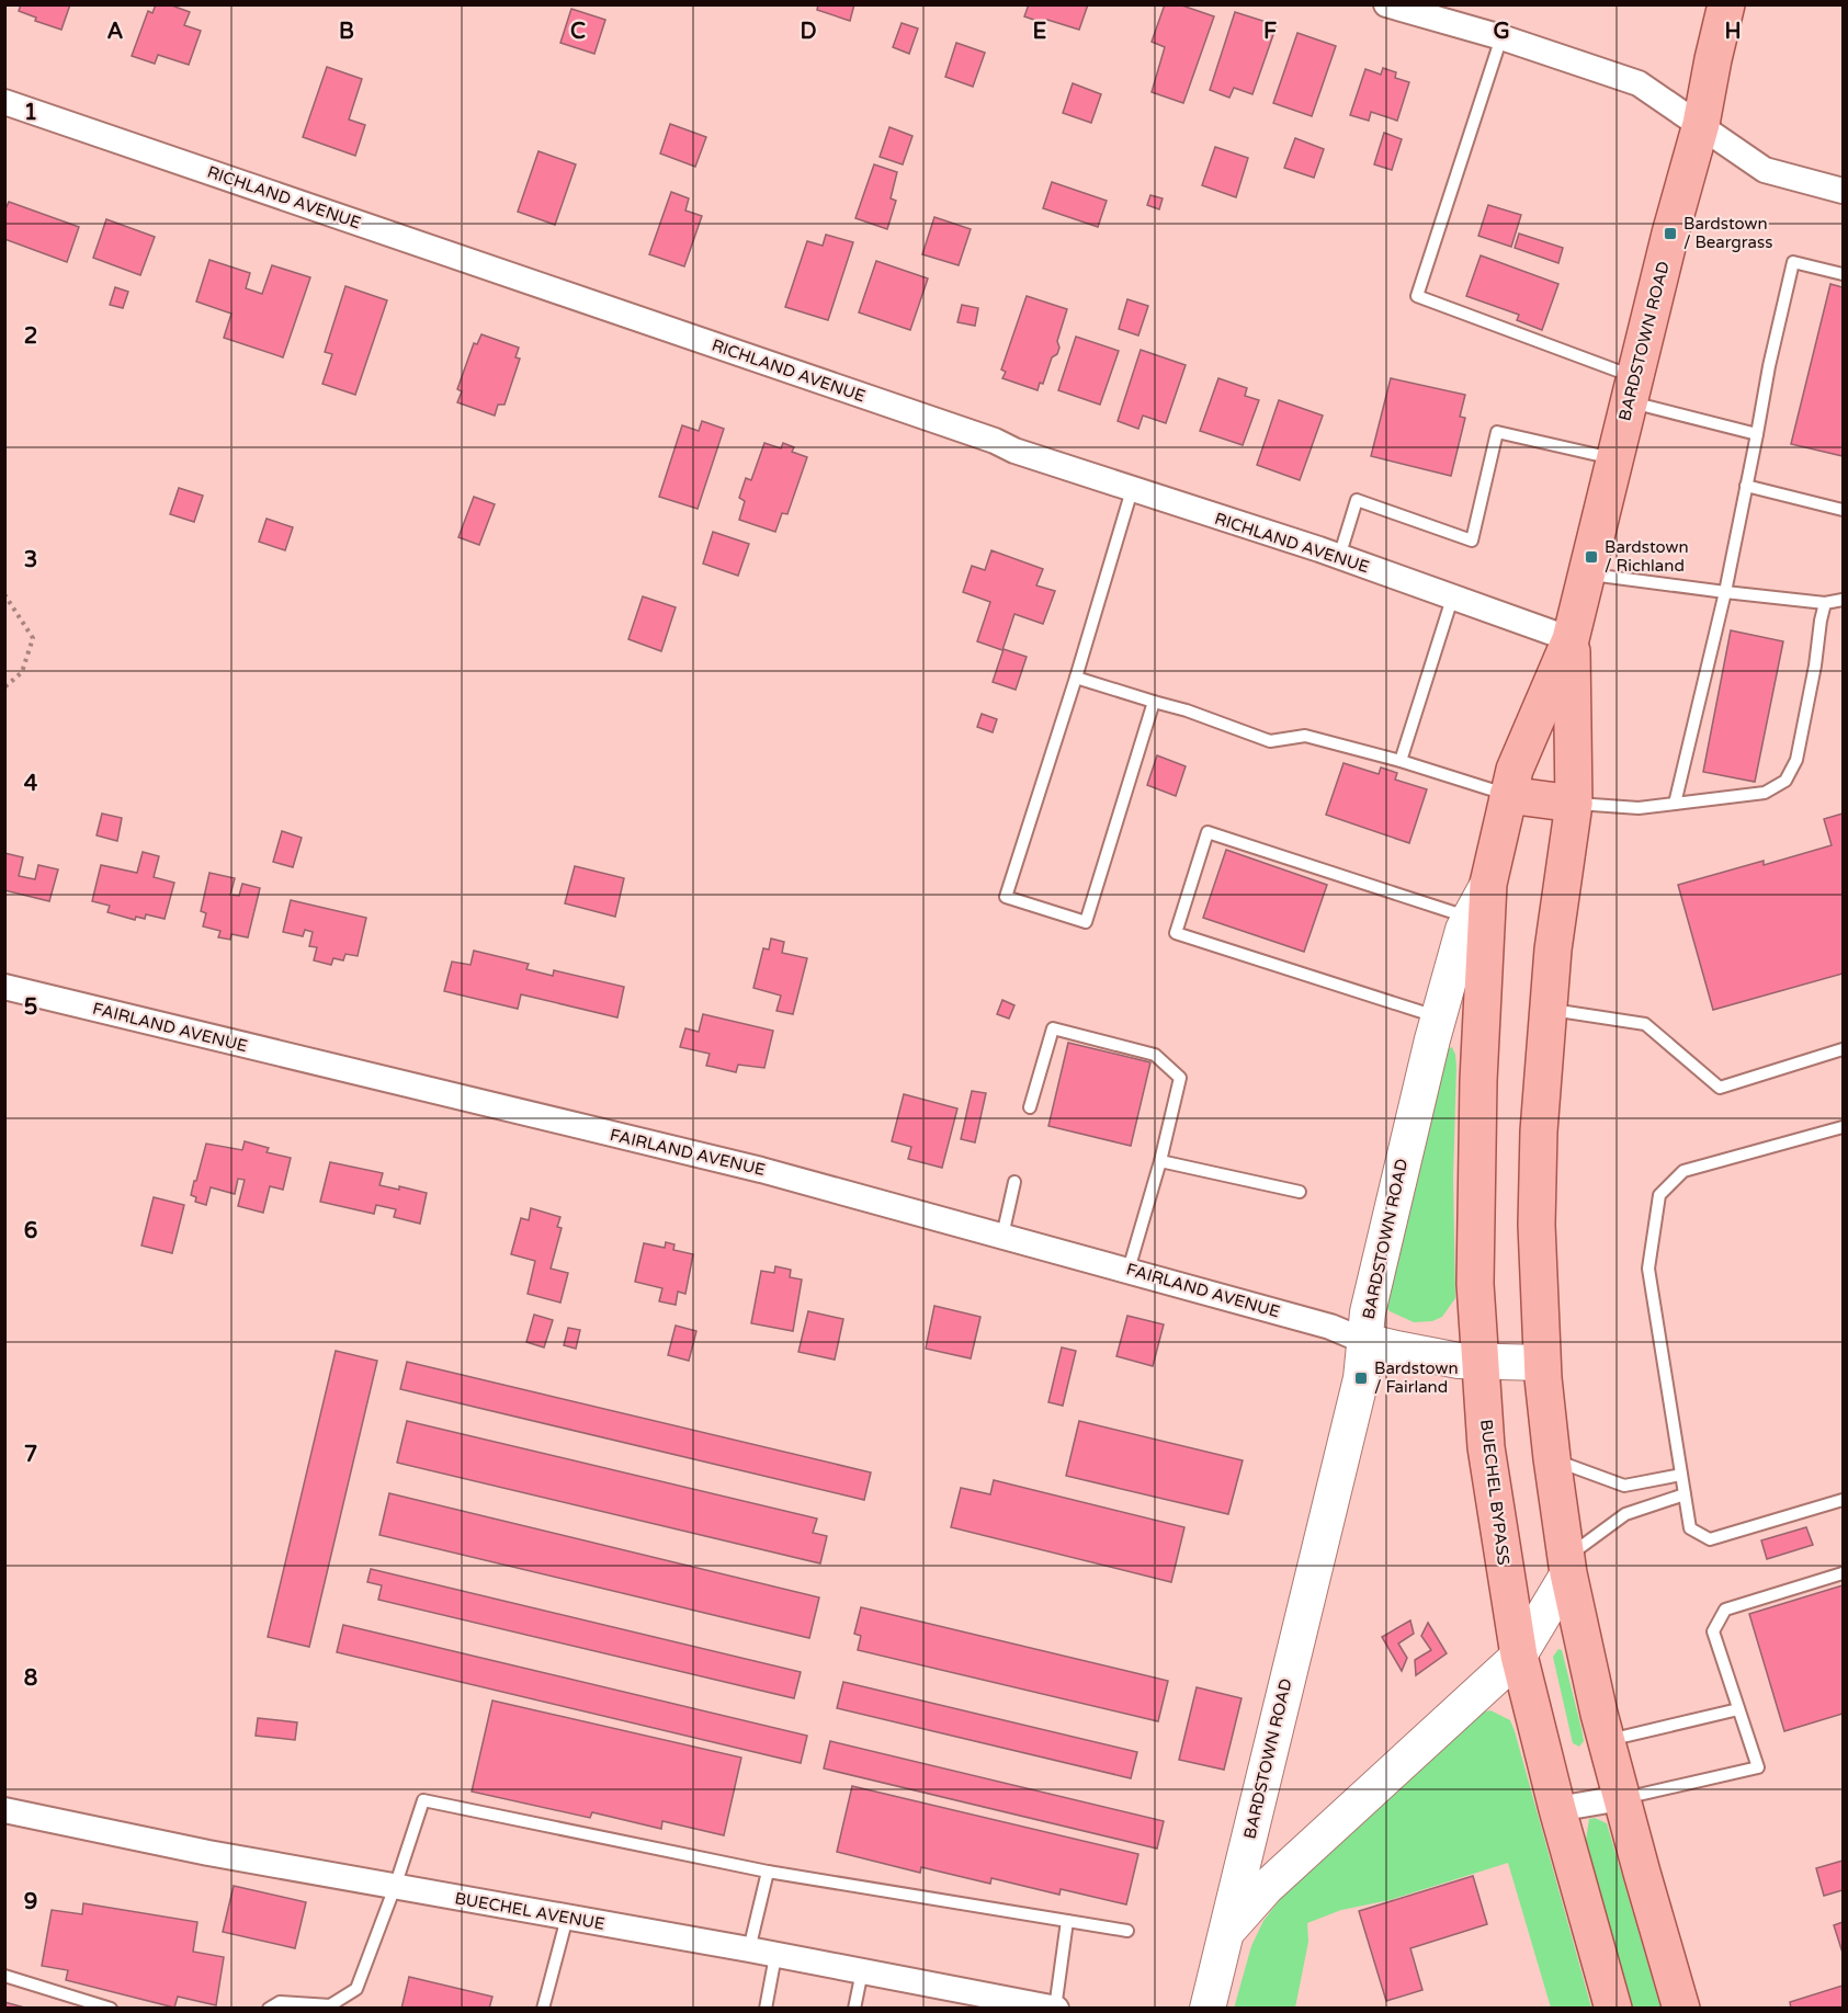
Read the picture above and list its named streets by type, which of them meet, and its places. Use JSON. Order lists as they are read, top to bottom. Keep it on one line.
{"streets":{"main road":["BARDSTOWN ROAD","BUECHEL BYPASS"],"street":["RICHLAND AVENUE","FAIRLAND AVENUE","BUECHEL AVENUE"]},"crossings":[["RICHLAND AVENUE","BARDSTOWN ROAD"],["BARDSTOWN ROAD","FAIRLAND AVENUE"],["BARDSTOWN ROAD","BUECHEL BYPASS"]],"places":{"transit":["Bardstown / Beargrass","Bardstown / Richland","Bardstown / Fairland"]},"grid":{"columns":["A","B","C","D","E","F","G","H"],"rows":["1","2","3","4","5","6","7","8","9"]}}
